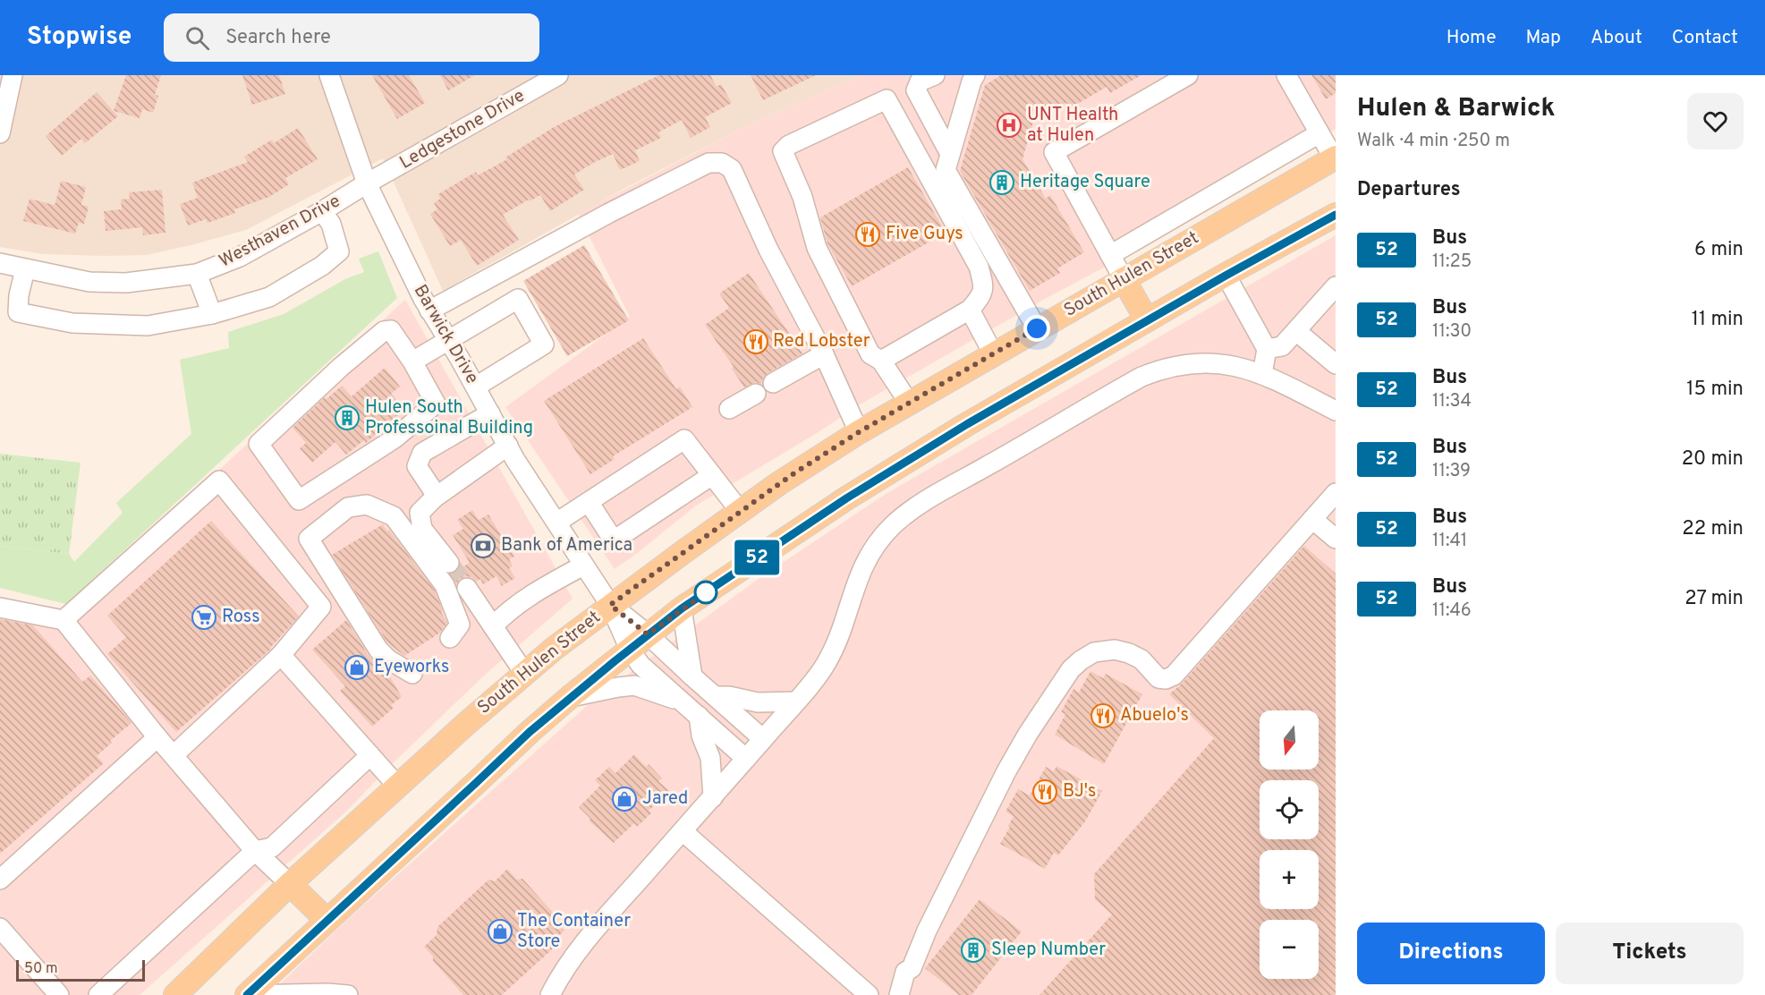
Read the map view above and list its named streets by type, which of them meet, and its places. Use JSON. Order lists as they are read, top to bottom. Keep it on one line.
{"streets":{"main road":["South Hulen Street"],"street":["Ledgestone Drive","Westhaven Drive","Barwick Drive"]},"crossings":[["Ledgestone Drive","Westhaven Drive"],["Ledgestone Drive","Barwick Drive"],["Westhaven Drive","Barwick Drive"],["South Hulen Street","Barwick Drive"]],"places":{"hospital":["UNT Health at Hulen"],"building":["Heritage Square","Hulen South Professoinal Building","Sleep Number"],"restaurant":["Five Guys","Red Lobster","Abuelo's","BJ's"],"bank":["Bank of America"],"supermarket":["Ross"],"shop":["Eyeworks","Jared","The Container Store"]},"lines":["bus line 52"],"scale_bar":"50 m","north":"bottom","page":{"header":"Stopwise","search":"Search here","nav":["Home","Map","About","Contact"],"on_map":"52","heading":[["Hulen & Barwick","Walk · 4 min · 250 m"],"Departures"],"list":[{"mark":"52","name":"Bus","note":"11:25","value":"6 min"},{"mark":"52","name":"Bus","note":"11:30","value":"11 min"},{"mark":"52","name":"Bus","note":"11:34","value":"15 min"},{"mark":"52","name":"Bus","note":"11:39","value":"20 min"},{"mark":"52","name":"Bus","note":"11:41","value":"22 min"},{"mark":"52","name":"Bus","note":"11:46","value":"27 min"}],"map_buttons":["+","−"],"buttons":["Directions","Tickets"],"scale":"50 m"}}
